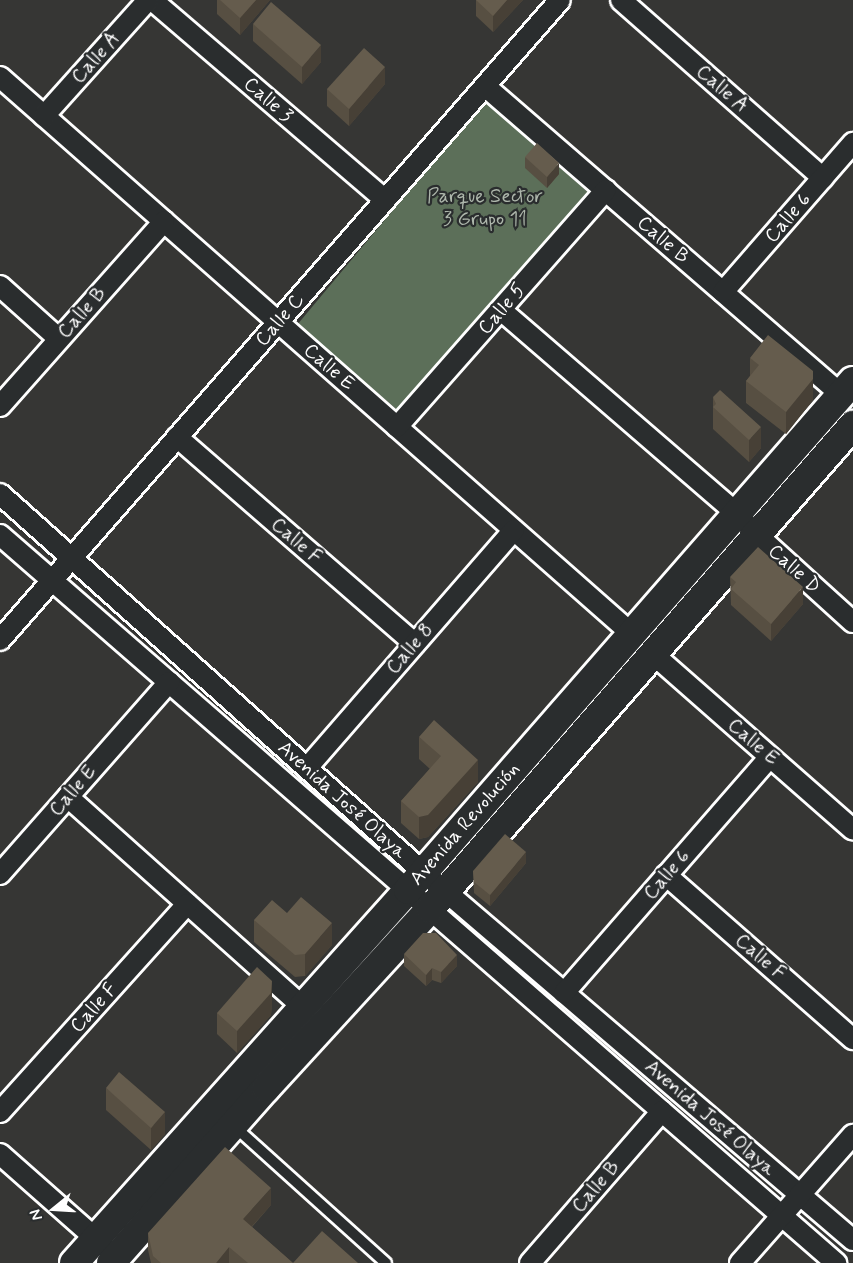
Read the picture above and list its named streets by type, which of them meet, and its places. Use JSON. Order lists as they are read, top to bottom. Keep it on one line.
{"streets":{"street":["Calle A","Calle 3","Calle 6","Calle B","Calle 5","Calle C","Calle E","Calle F","Calle D","Calle 8","Avenida José Olaya","Avenida Revolución"]},"crossings":[["Calle A","Calle 3"],["Calle A","Calle 6"],["Calle A","Calle E"],["Calle 3","Calle C"],["Calle 6","Calle B"],["Calle 6","Calle E"],["Calle 6","Calle F"],["Calle 6","Avenida José Olaya"],["Calle B","Calle 5"],["Calle B","Calle C"],["Calle B","Calle E"],["Calle B","Avenida José Olaya"],["Calle B","Avenida Revolución"],["Calle 5","Calle E"],["Calle C","Calle E"],["Calle C","Calle F"],["Calle C","Avenida José Olaya"],["Calle E","Calle 8"],["Calle E","Avenida José Olaya"],["Calle E","Avenida Revolución"],["Calle F","Calle 8"],["Calle D","Avenida Revolución"],["Calle 8","Avenida José Olaya"],["Avenida José Olaya","Avenida Revolución"]],"parks":["Parque Sector 3 Grupo 11"],"north":"left"}
